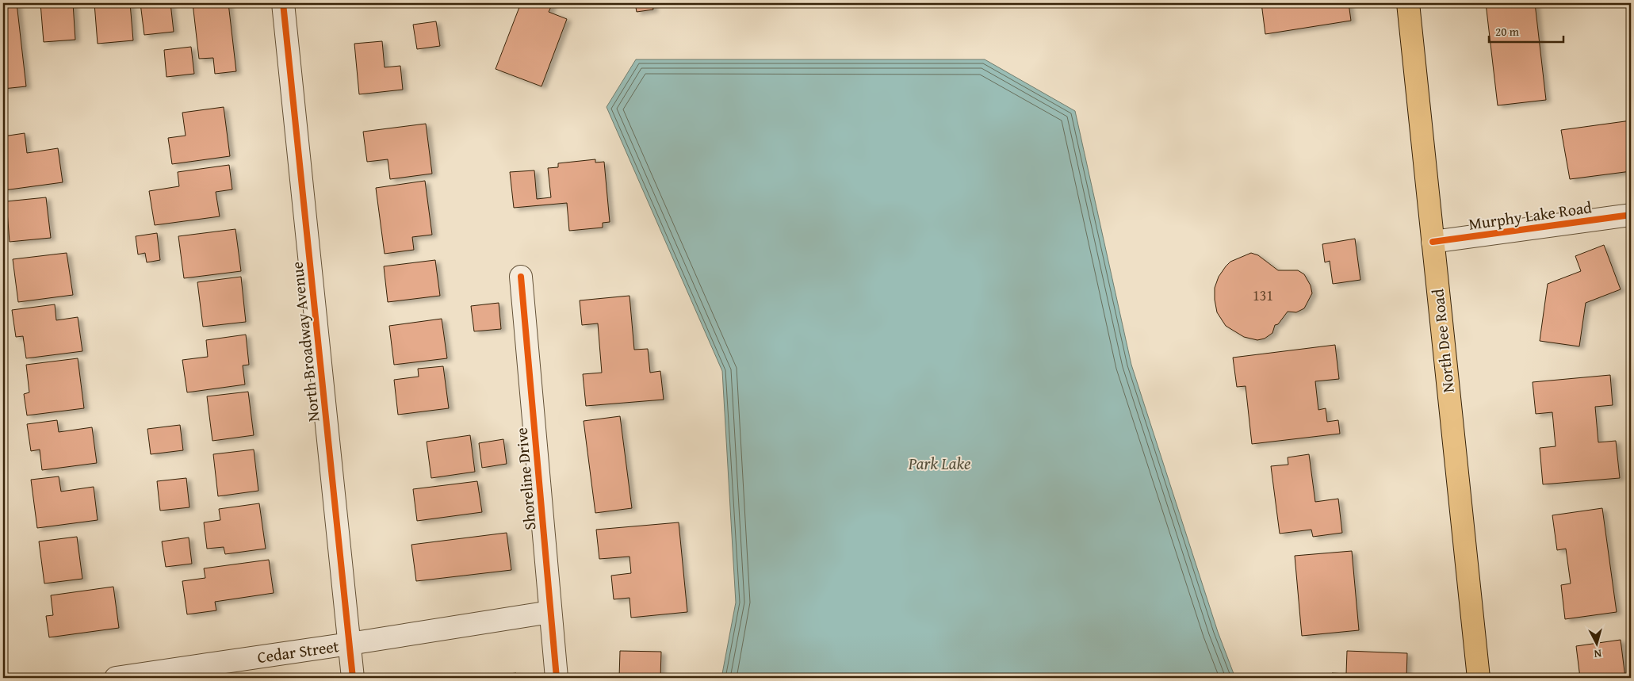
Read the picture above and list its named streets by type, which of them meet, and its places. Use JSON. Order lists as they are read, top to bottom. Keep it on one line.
{"streets":{"main road":["North Dee Road"],"street":["Murphy Lake Road","North Broadway Avenue","Shoreline Drive","Cedar Street"]},"crossings":[["Murphy Lake Road","North Dee Road"],["North Broadway Avenue","Cedar Street"],["Shoreline Drive","Cedar Street"]],"water":["Park Lake"],"house_numbers":["131"],"scale_bar":"20 m","north":"bottom"}
